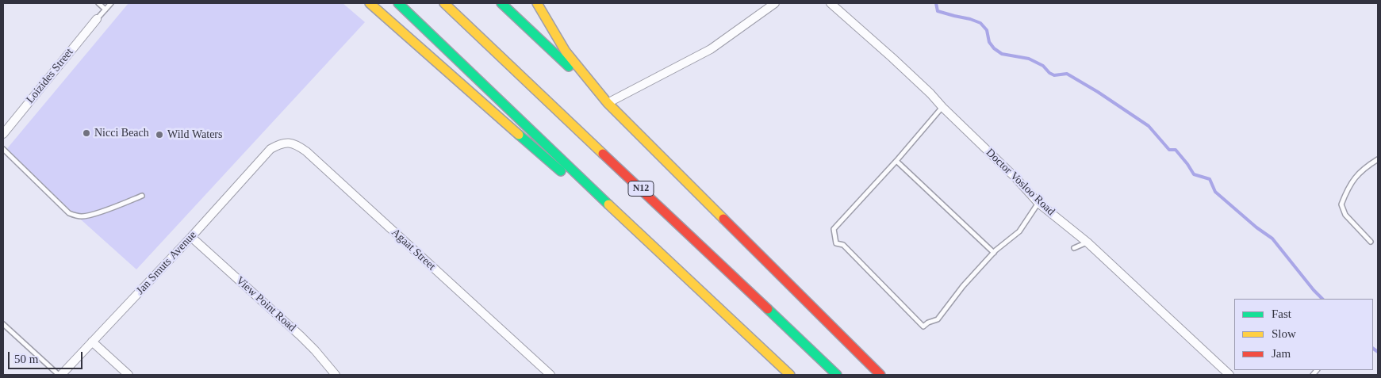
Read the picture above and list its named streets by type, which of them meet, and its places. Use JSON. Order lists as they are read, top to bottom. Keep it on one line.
{"streets":{"highway":["N12"],"street":["Loizides Street","Doctor Vosloo Road","Agaat Street","Jan Smuts Avenue","View Point Road"]},"crossings":[["Agaat Street","Jan Smuts Avenue"],["Jan Smuts Avenue","View Point Road"]],"places":["Nicci Beach","Wild Waters"],"legend":["Fast","Slow","Jam"],"scale_bar":"50 m"}
